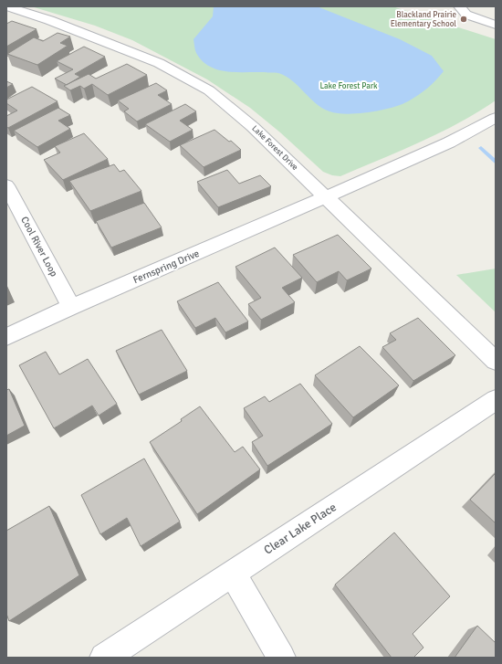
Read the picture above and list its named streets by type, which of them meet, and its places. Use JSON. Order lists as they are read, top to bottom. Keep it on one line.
{"streets":{"street":["Lake Forest Drive","Cool River Loop","Fernspring Drive","Clear Lake Place"]},"crossings":[["Lake Forest Drive","Fernspring Drive"],["Cool River Loop","Fernspring Drive"]],"parks":["Lake Forest Park"],"places":["Blackland Prairie Elementary School"]}
